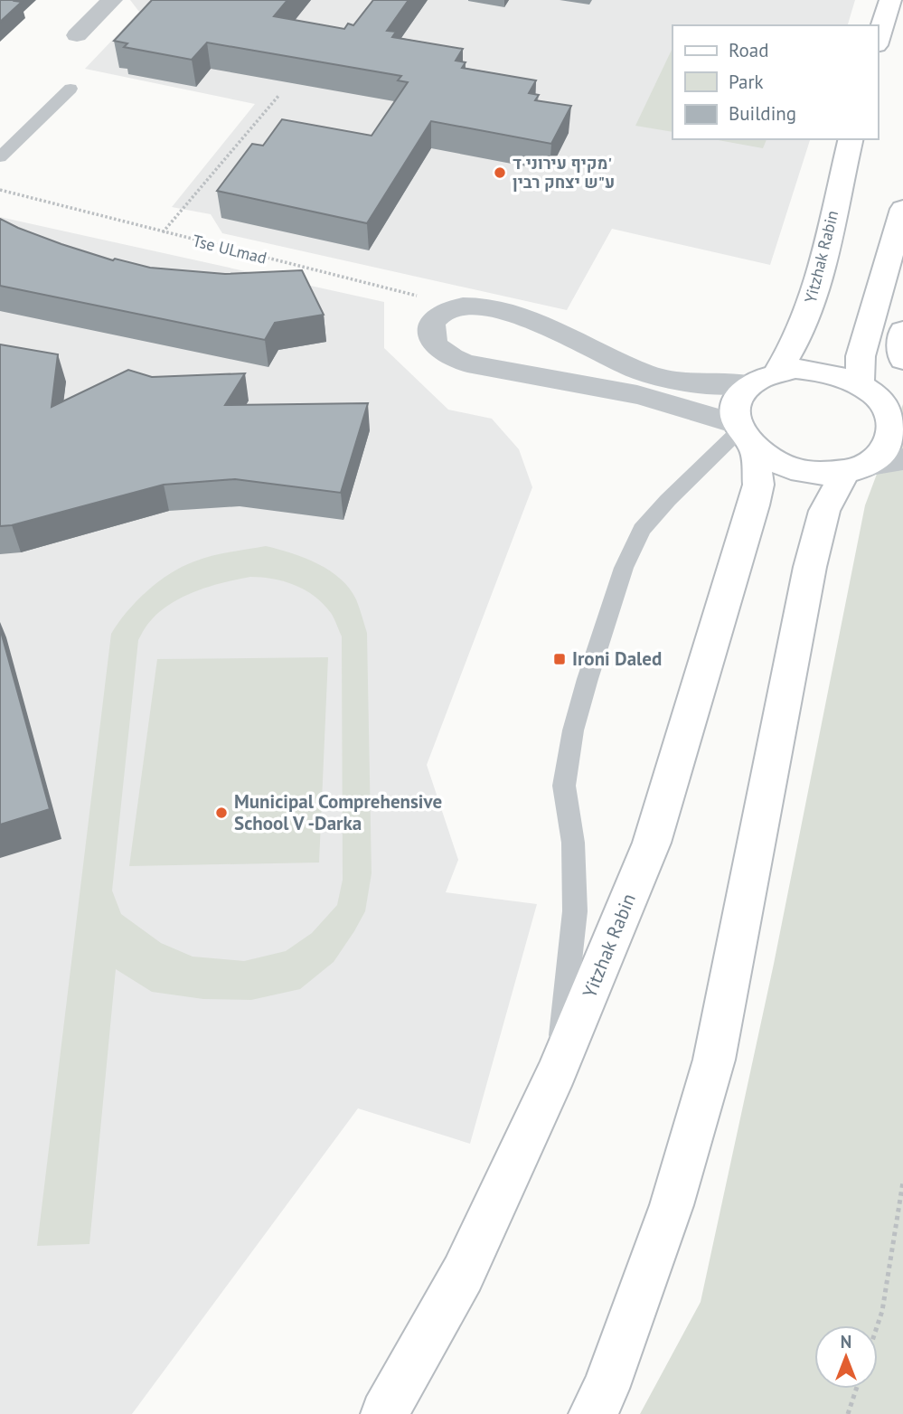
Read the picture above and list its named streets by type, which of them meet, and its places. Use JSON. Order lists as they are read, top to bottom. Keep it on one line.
{"streets":{"main road":["Yitzhak Rabin"],"path":["Tse ULmad"]},"places":{"other":["מקיף עירוני ד' ע\"ש יצחק רבין","Municipal Comprehensive School V -Darka"],"transit":["Ironi Daled"]},"legend":["Road","Park","Building"],"north":"top"}
